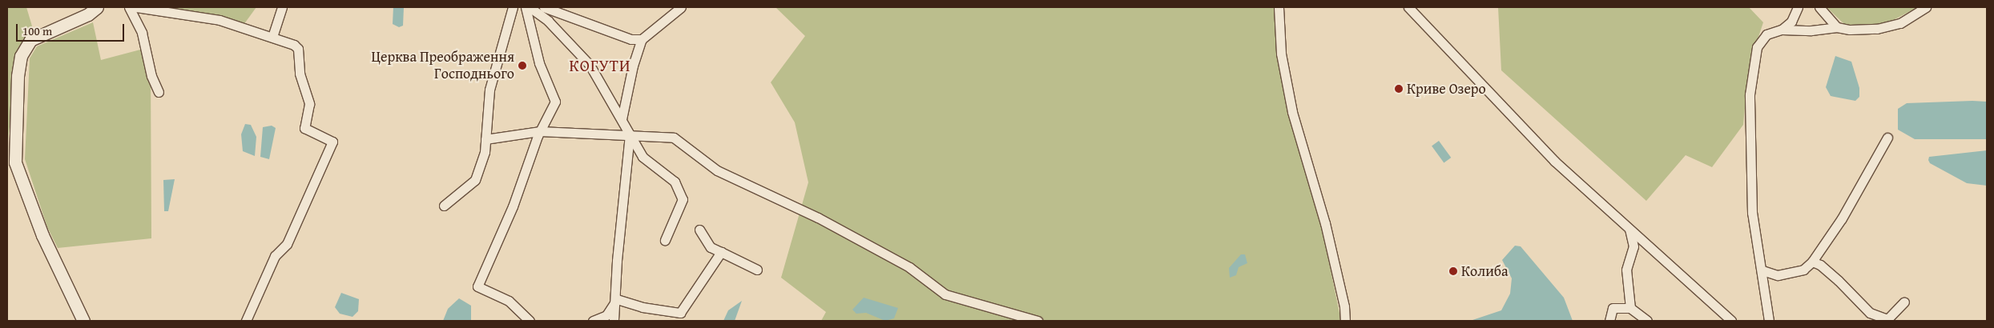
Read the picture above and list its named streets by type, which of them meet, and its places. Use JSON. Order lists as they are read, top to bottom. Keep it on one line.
{"districts":["КОГУТИ"],"places":["Церква Преображення Господнього","Криве Озеро","Колиба"],"scale_bar":"100 m"}
